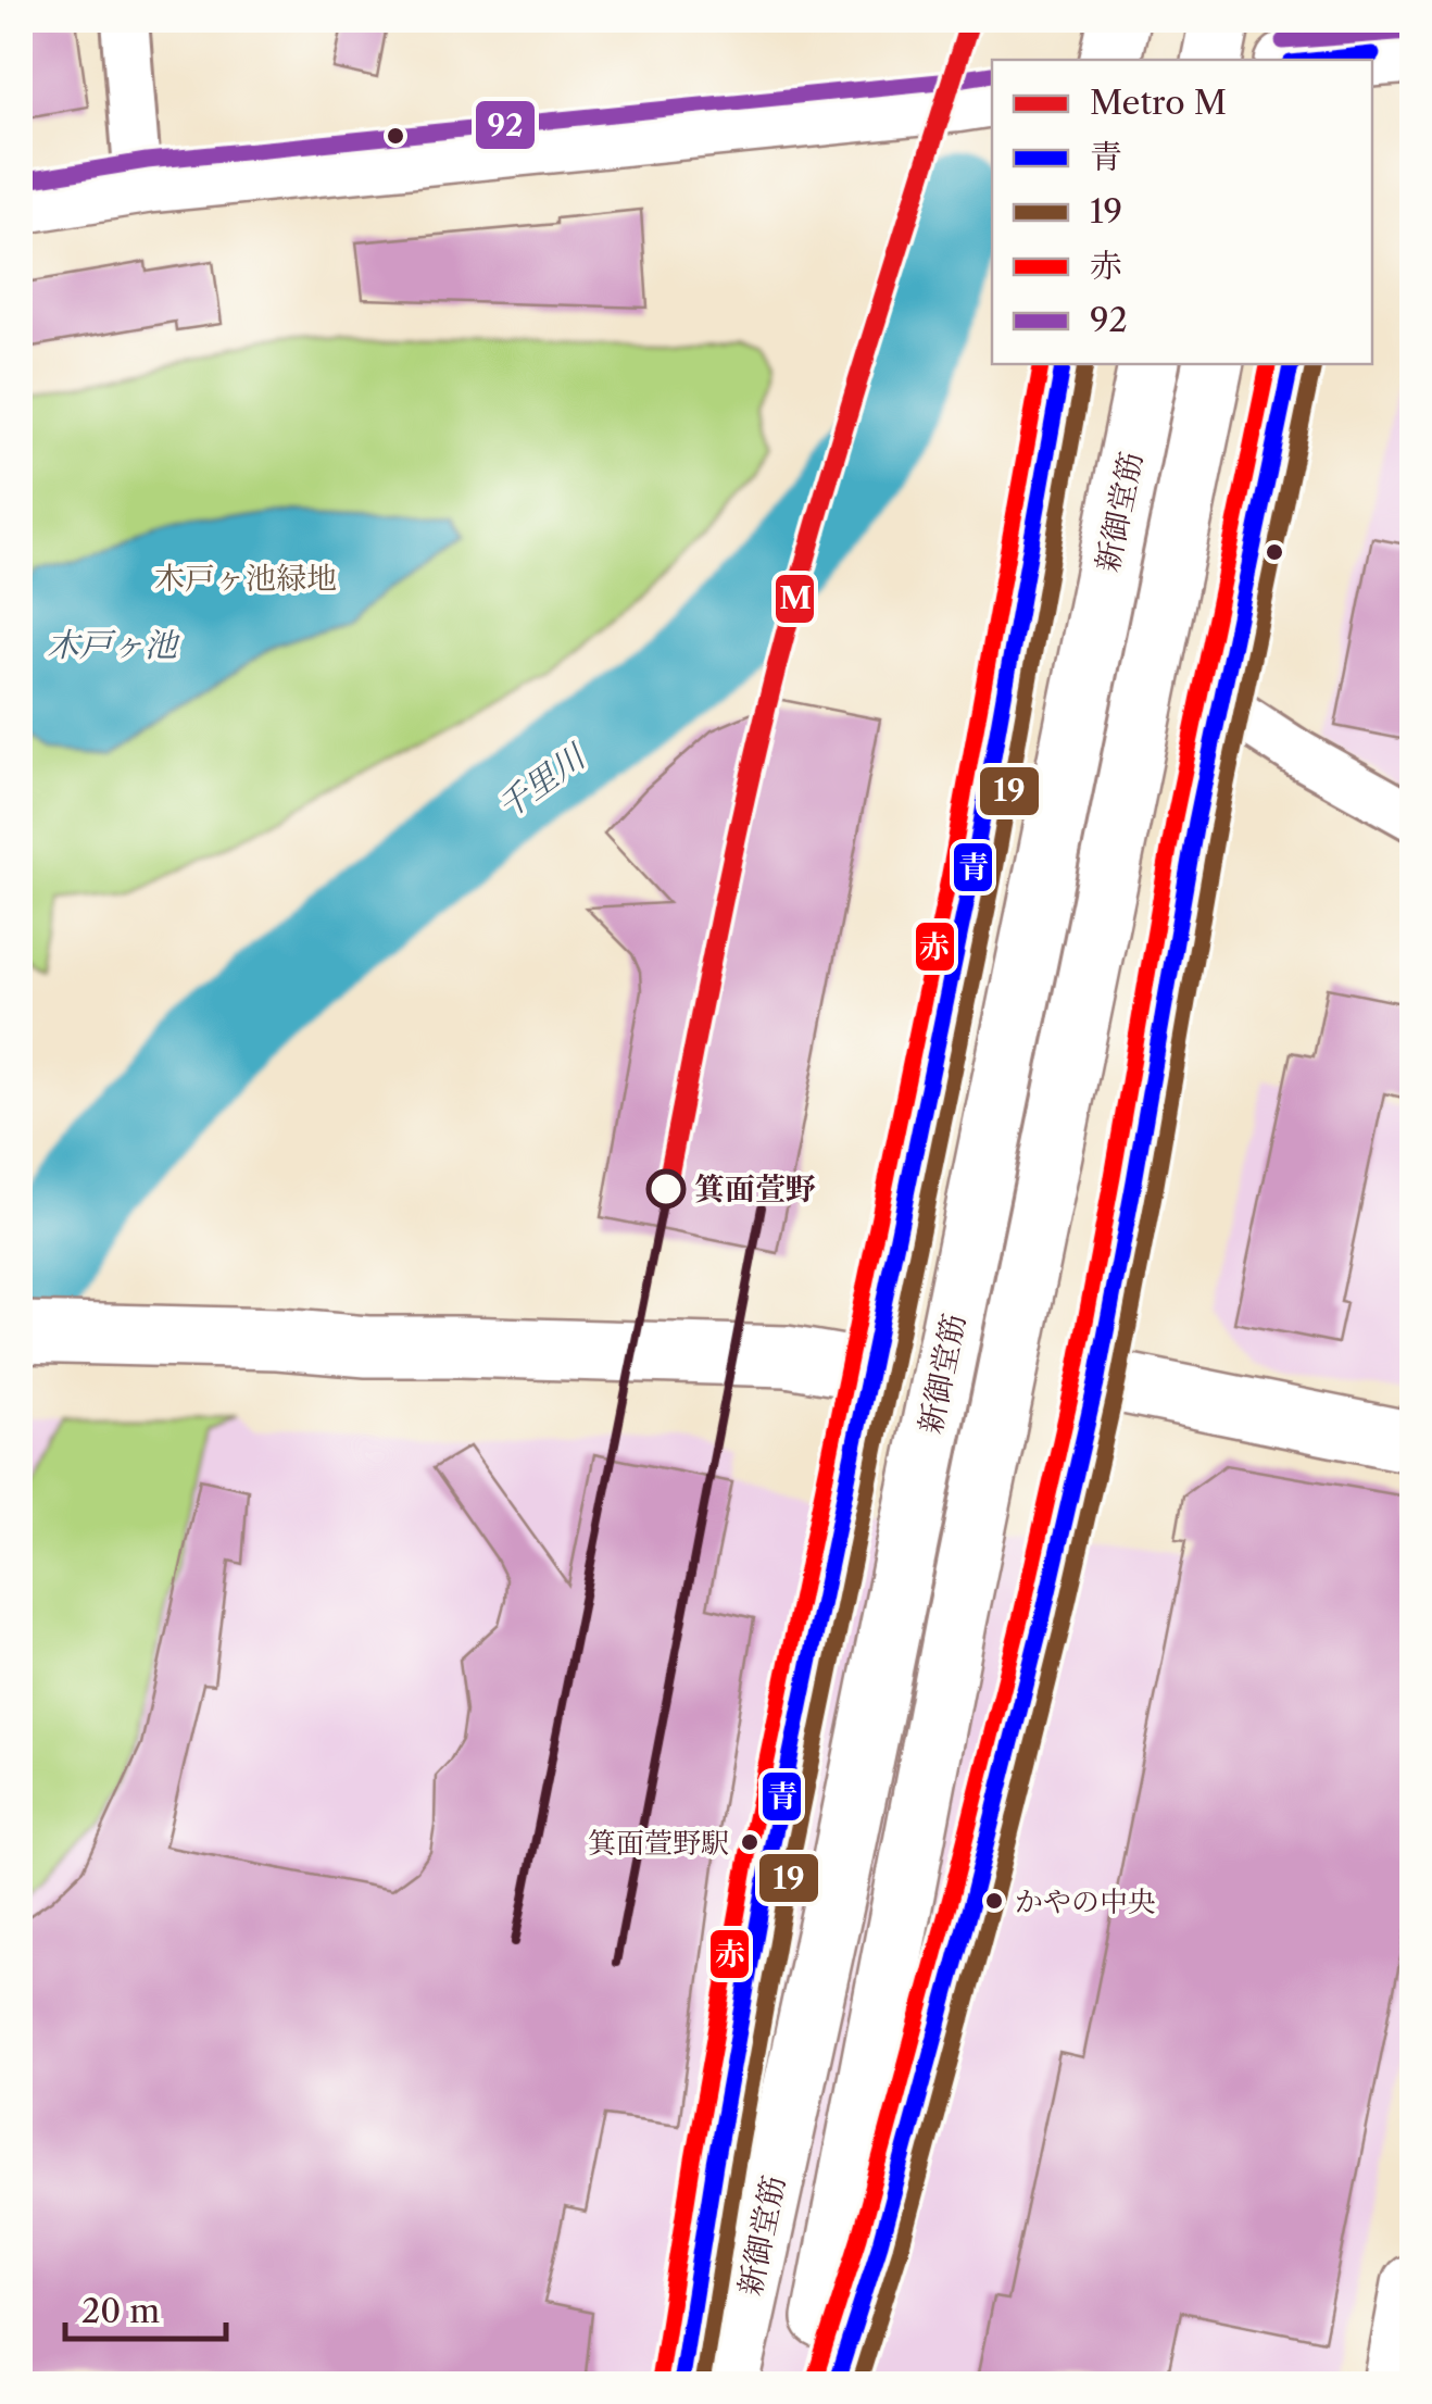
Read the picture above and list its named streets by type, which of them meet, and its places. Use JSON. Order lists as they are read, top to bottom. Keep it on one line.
{"streets":{"main road":["新御堂筋"]},"water":["木戸ヶ池","千里川"],"parks":["木戸ヶ池緑地"],"places":["箕面萱野","箕面萱野駅","かやの中央"],"lines":["metro line M","transit line 92","transit line 青","transit line 赤","transit line 19"],"legend":["Metro M","青","19","赤","92"],"scale_bar":"20 m"}
